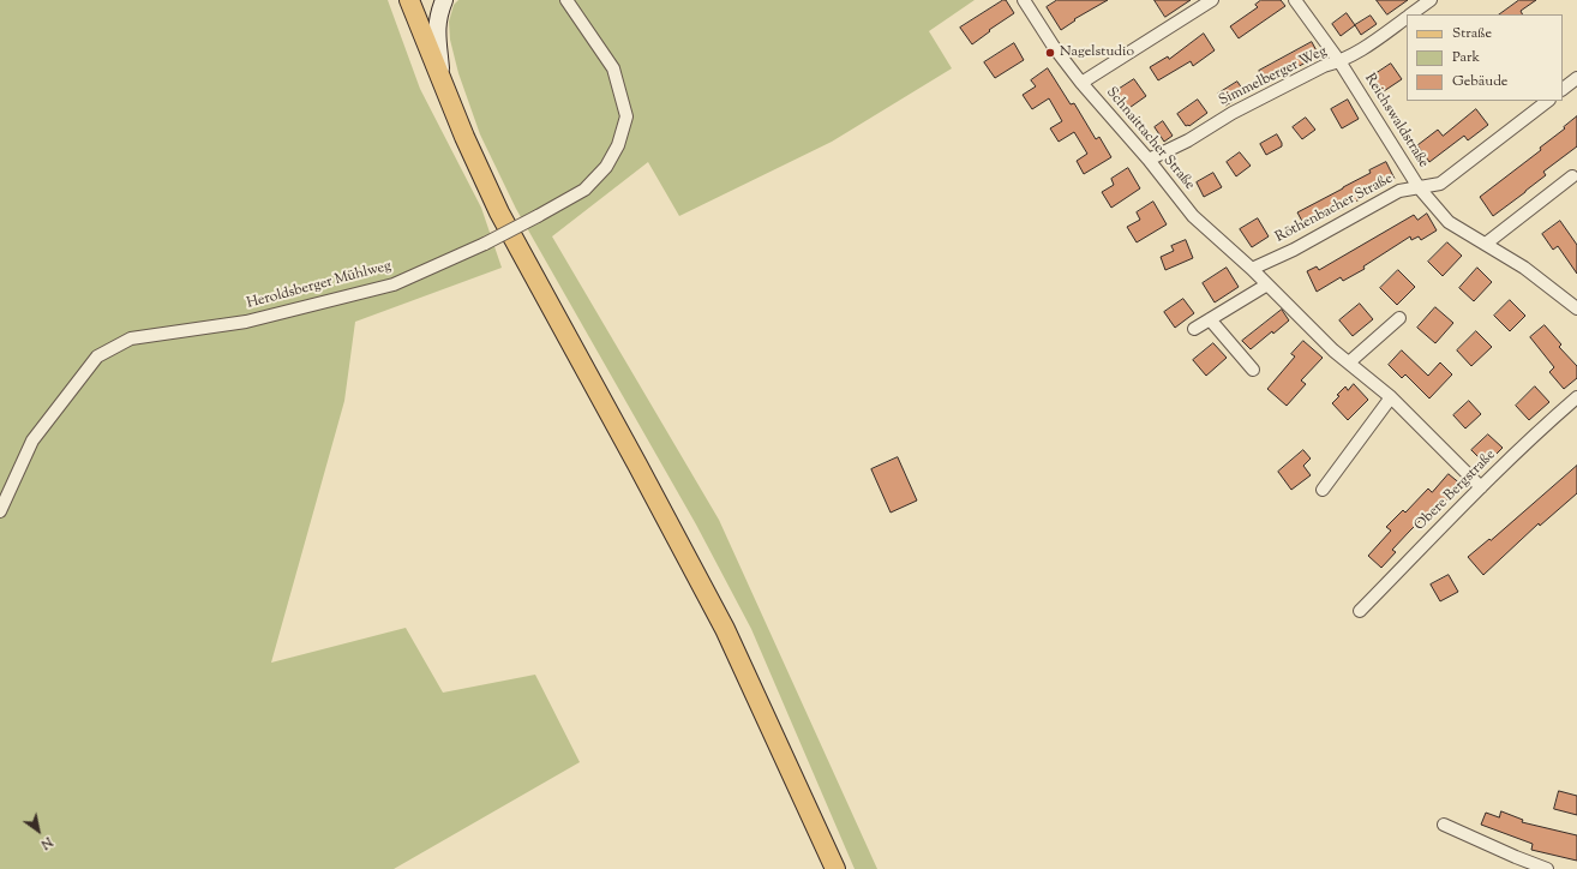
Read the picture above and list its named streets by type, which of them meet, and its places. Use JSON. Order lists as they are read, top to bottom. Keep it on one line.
{"streets":{"street":["Simmelberger Weg","Reichswaldstraße","Schnaittacher Straße","Röthenbacher Straße","Heroldsberger Mühlweg","Obere Bergstraße"]},"crossings":[["Simmelberger Weg","Reichswaldstraße"],["Simmelberger Weg","Schnaittacher Straße"],["Reichswaldstraße","Röthenbacher Straße"],["Schnaittacher Straße","Röthenbacher Straße"],["Schnaittacher Straße","Obere Bergstraße"]],"places":["Nagelstudio"],"legend":["Straße","Park","Gebäude"],"north":"bottom right"}
